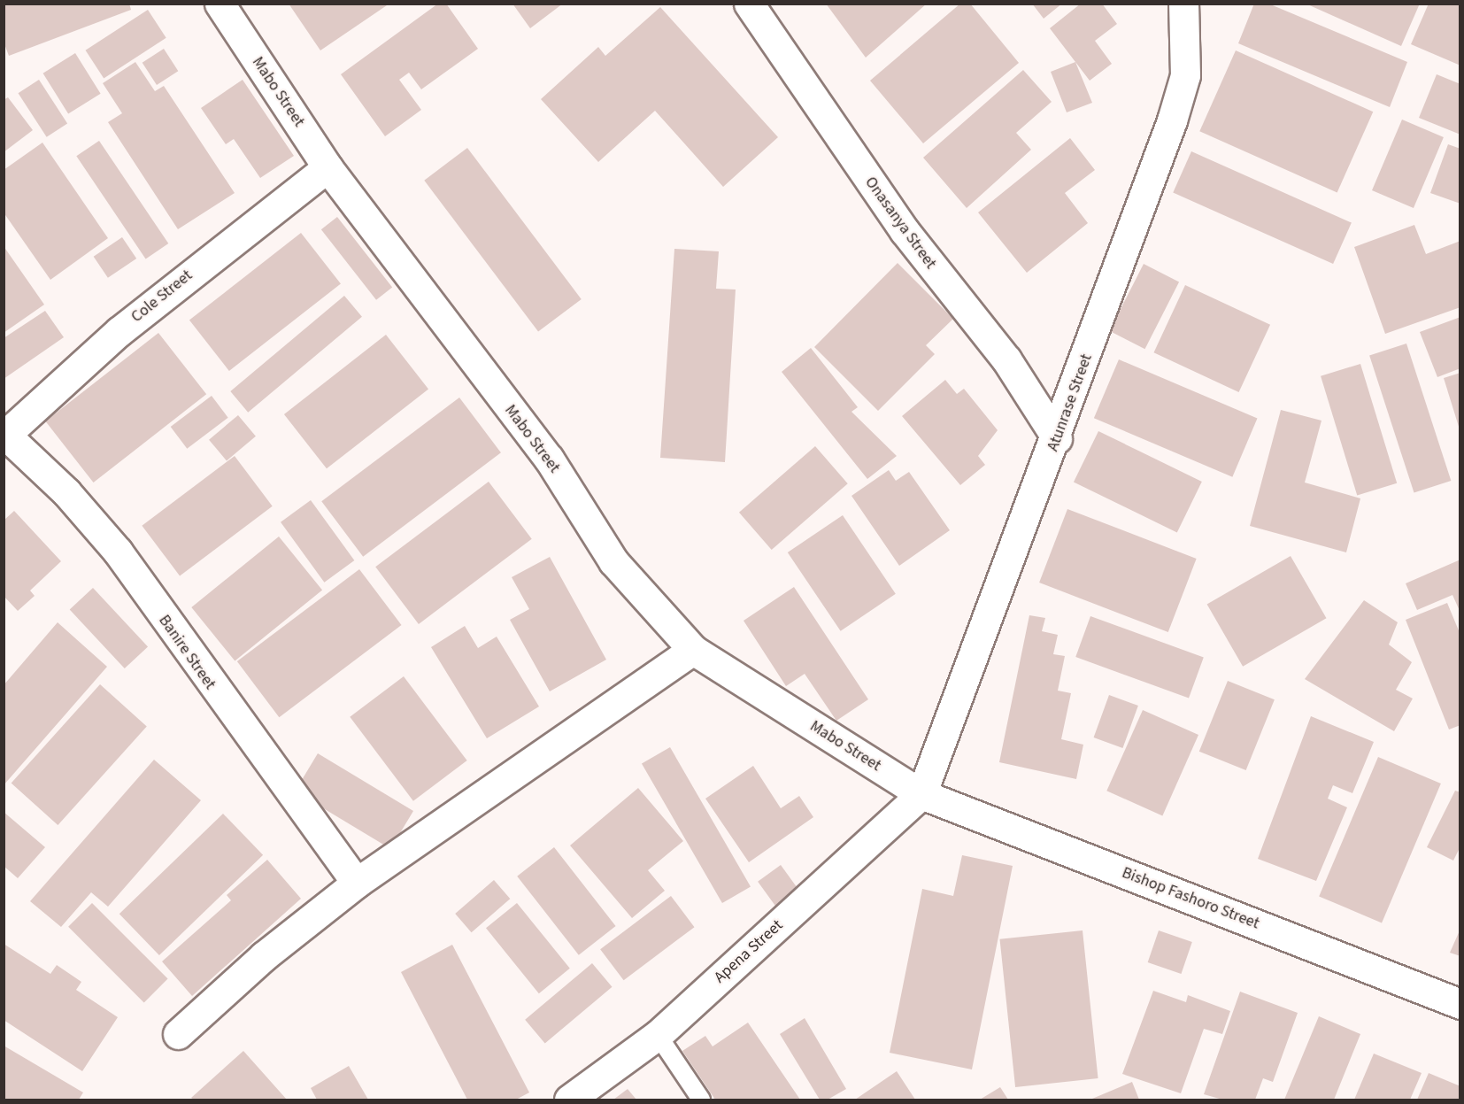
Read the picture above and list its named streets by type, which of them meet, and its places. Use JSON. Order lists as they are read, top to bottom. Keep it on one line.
{"streets":{"street":["Mabo Street","Onasanya Street","Cole Street","Atunrase Street","Banire Street","Bishop Fashoro Street","Apena Street"]},"crossings":[["Mabo Street","Cole Street"],["Mabo Street","Atunrase Street"],["Mabo Street","Bishop Fashoro Street"],["Mabo Street","Apena Street"],["Onasanya Street","Atunrase Street"],["Cole Street","Banire Street"],["Atunrase Street","Bishop Fashoro Street"],["Atunrase Street","Apena Street"],["Bishop Fashoro Street","Apena Street"]]}
